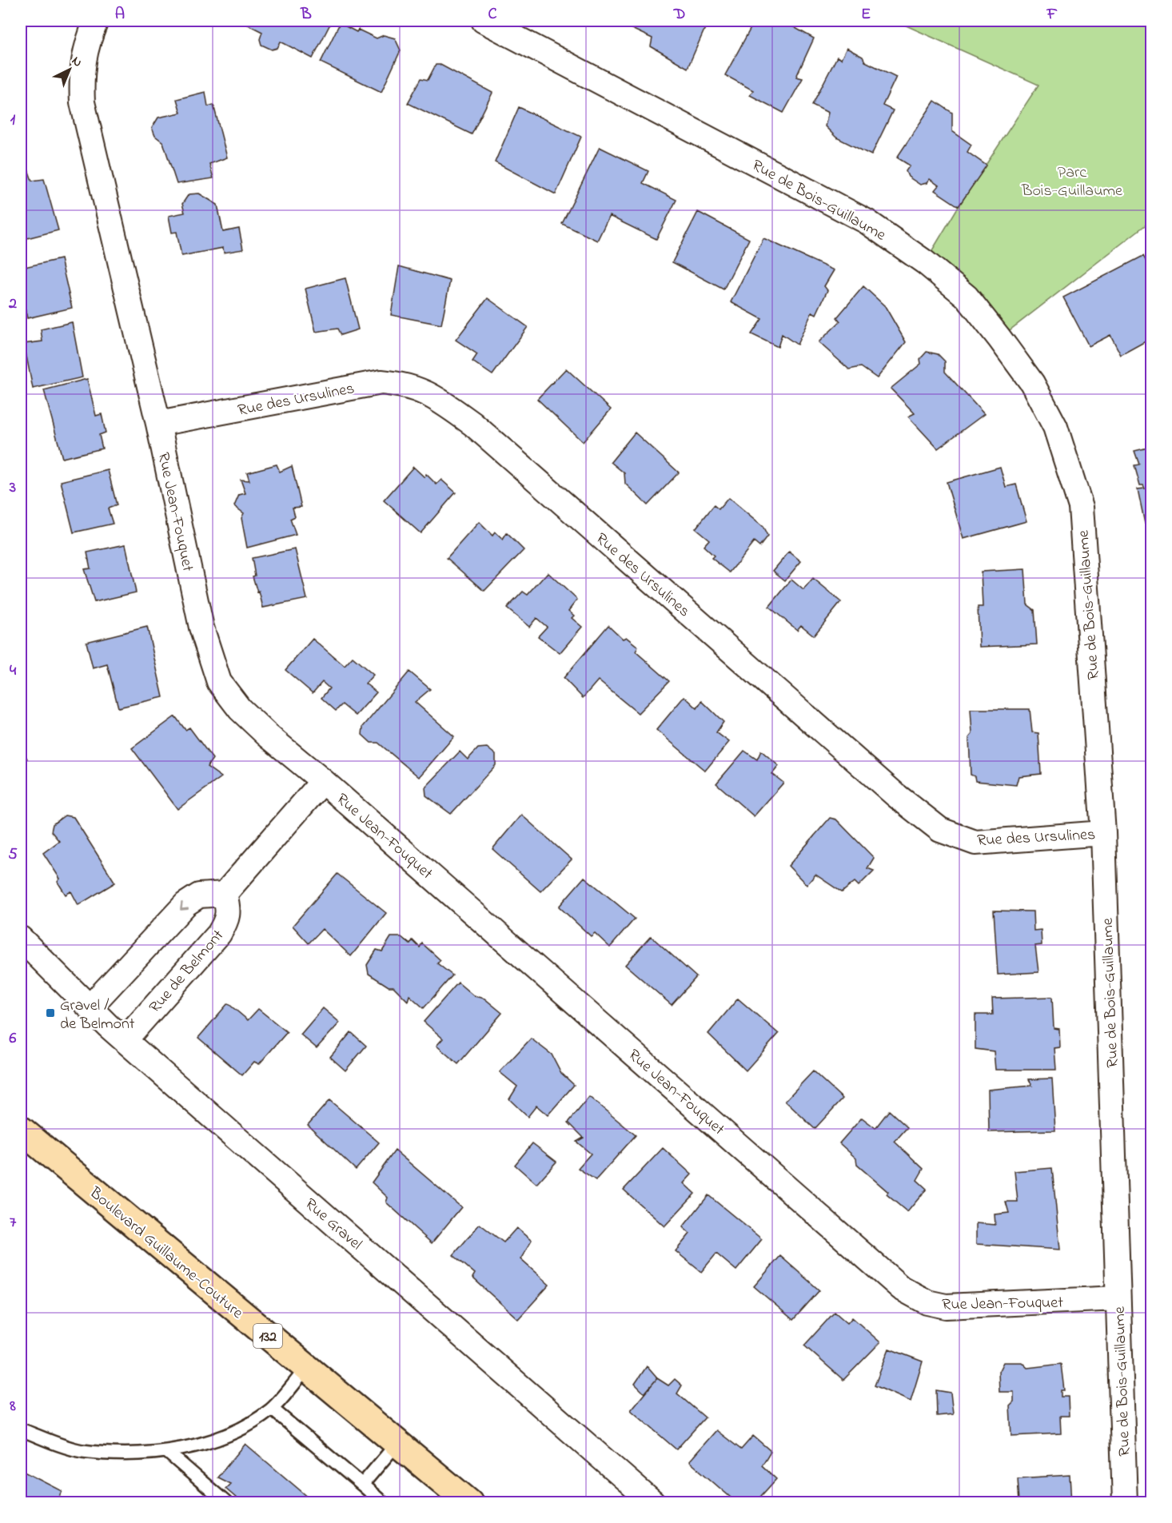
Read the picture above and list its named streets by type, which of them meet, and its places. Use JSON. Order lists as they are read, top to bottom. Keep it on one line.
{"streets":{"main road":["Boulevard Guillaume-Couture","132"],"street":["Rue de Bois-Guillaume","Rue des Ursulines","Rue Jean-Fouquet","Rue de Belmont","Rue Gravel"]},"crossings":[["Rue de Bois-Guillaume","Rue des Ursulines"],["Rue de Bois-Guillaume","Rue Jean-Fouquet"],["Rue des Ursulines","Rue Jean-Fouquet"],["Rue de Belmont","Rue Gravel"]],"parks":["Parc Bois-Guillaume"],"places":{"transit":["Gravel / de Belmont"]},"north":"top right","grid":{"columns":["A","B","C","D","E","F"],"rows":["1","2","3","4","5","6","7","8"]}}
